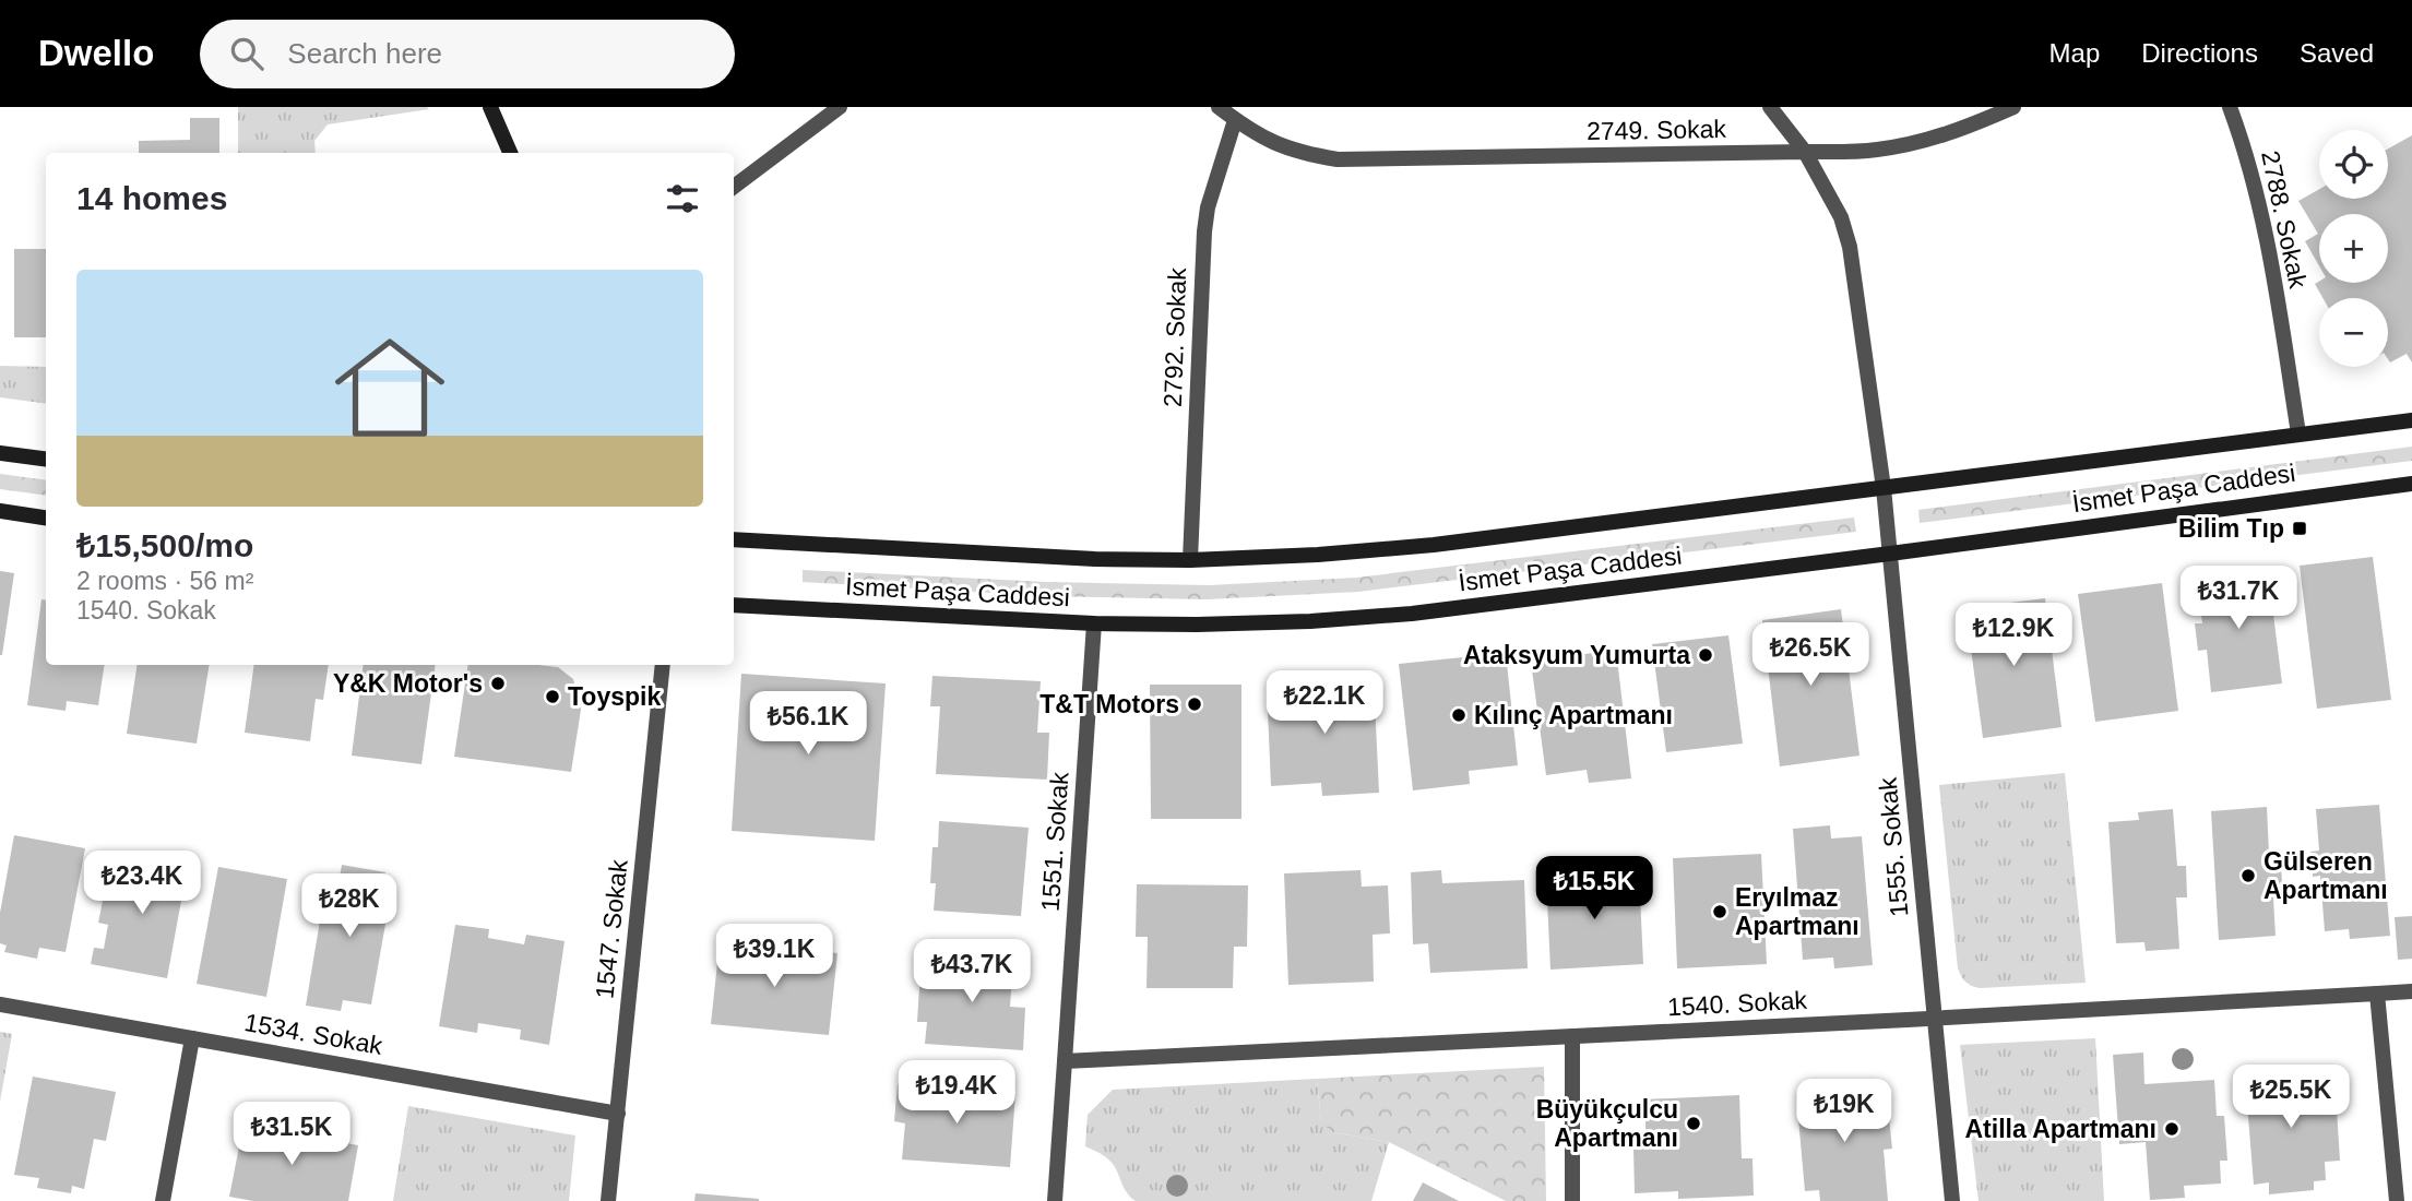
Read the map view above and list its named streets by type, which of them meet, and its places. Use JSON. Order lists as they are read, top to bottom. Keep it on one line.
{"streets":{"main road":["İsmet Paşa Caddesi"],"street":["2749. Sokak","2788. Sokak","2792. Sokak","1551. Sokak","1555. Sokak","1547. Sokak","1540. Sokak","1534. Sokak"]},"crossings":[["2749. Sokak","2792. Sokak"],["2788. Sokak","İsmet Paşa Caddesi"],["2792. Sokak","İsmet Paşa Caddesi"],["İsmet Paşa Caddesi","1551. Sokak"],["İsmet Paşa Caddesi","1555. Sokak"],["1551. Sokak","1540. Sokak"],["1555. Sokak","1540. Sokak"],["1547. Sokak","1534. Sokak"]],"places":{"transit":["Bilim Tıp"],"other":["Ataksyum Yumurta","Y&K Motor's","Toyspik","T&T Motors","Kılınç Apartmanı","Gülseren Apartmanı","Eryılmaz Apartmanı","Büyükçulcu Apartmanı","Atilla Apartmanı"]},"page":{"header":"Dwello","search":"Search here","nav":["Map","Directions","Saved"],"map_buttons":["+","−"],"heading":"14 homes","list":[{"name":"₺15,500/mo","note":"2 rooms · 56 m² · 1540. Sokak"}],"price":["₺31.7K","₺12.9K","₺26.5K","₺22.1K","₺56.1K","₺23.4K","₺15.5K","₺28K","₺39.1K","₺43.7K","₺19.4K","₺25.5K","₺19K","₺31.5K"]}}
